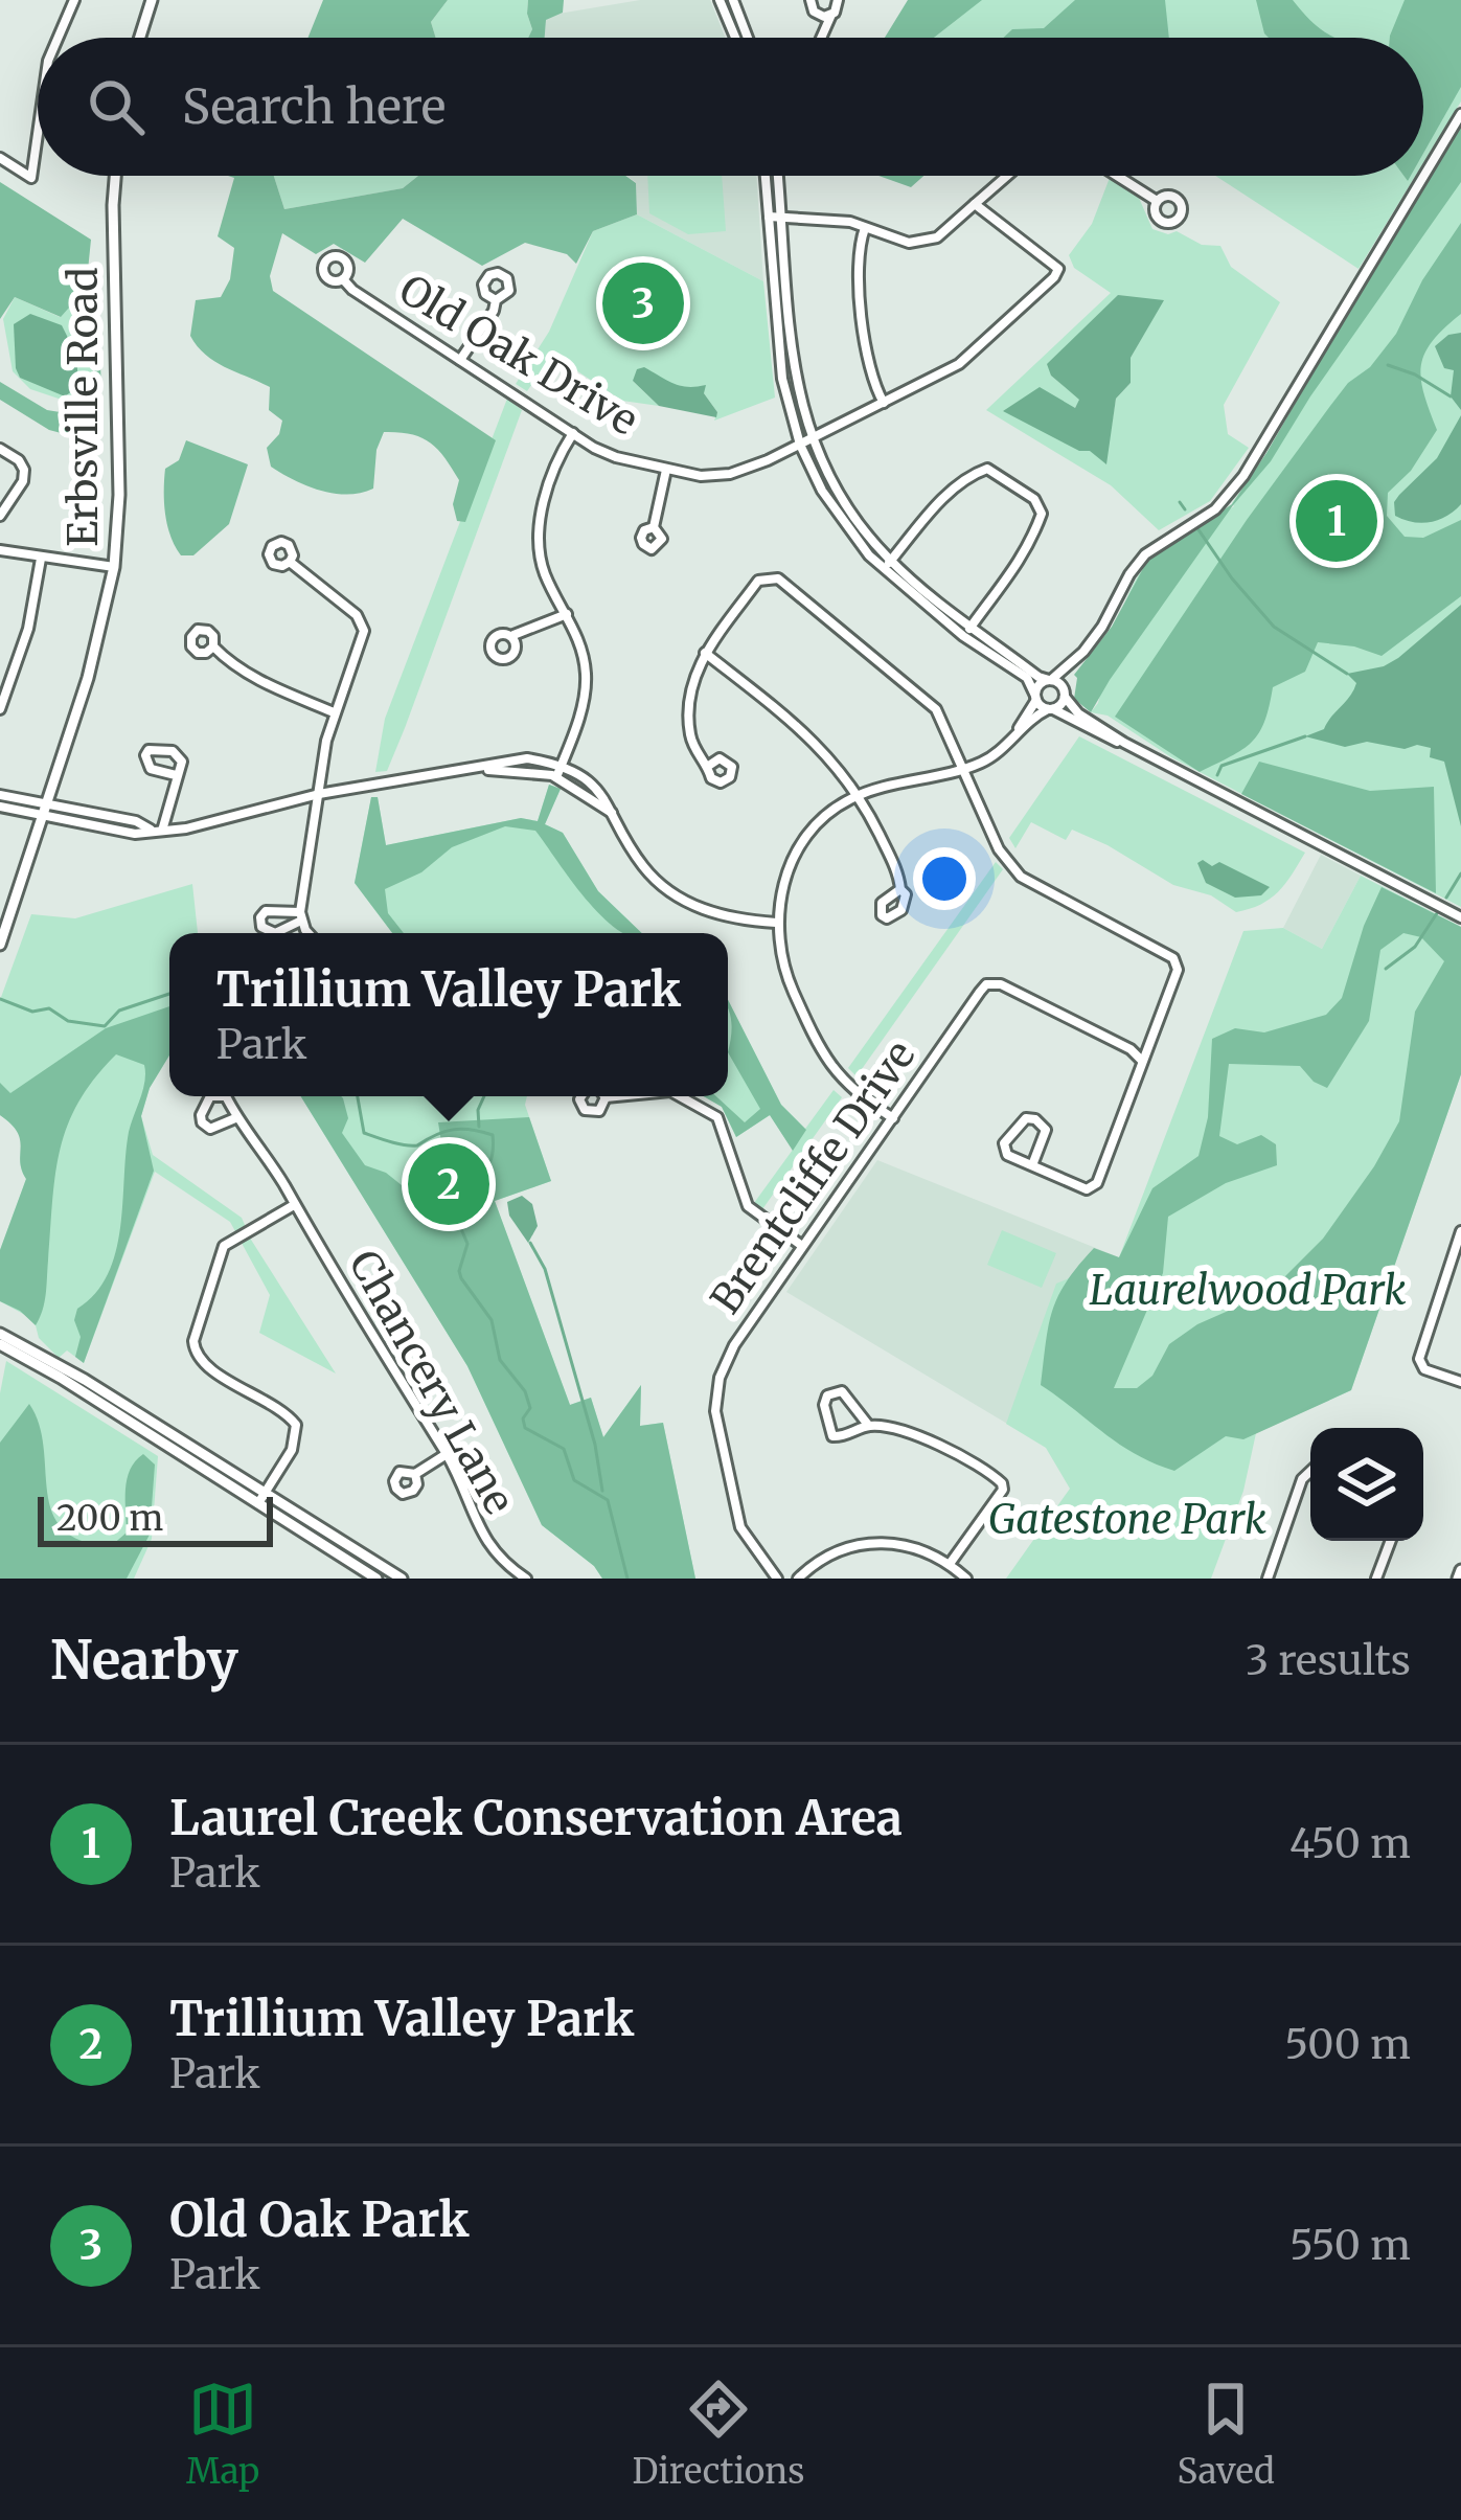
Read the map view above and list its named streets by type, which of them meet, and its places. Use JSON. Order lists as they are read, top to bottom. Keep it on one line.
{"streets":{"main road":["Erbsville Road"],"street":["Old Oak Drive","Brentcliffe Drive","Chancery Lane"]},"parks":["Laurelwood Park","Gatestone Park"],"scale_bar":"200 m","page":{"search":"Search here","pins":["3","1","2"],"popup":["Trillium Valley Park","Park"],"scale":"200 m","heading":["Nearby","3 results"],"list":[{"mark":"1","name":"Laurel Creek Conservation Area","note":"Park","value":"450 m"},{"mark":"2","name":"Trillium Valley Park","note":"Park","value":"500 m"},{"mark":"3","name":"Old Oak Park","note":"Park","value":"550 m"}],"nav":["Map","Directions","Saved"]}}
